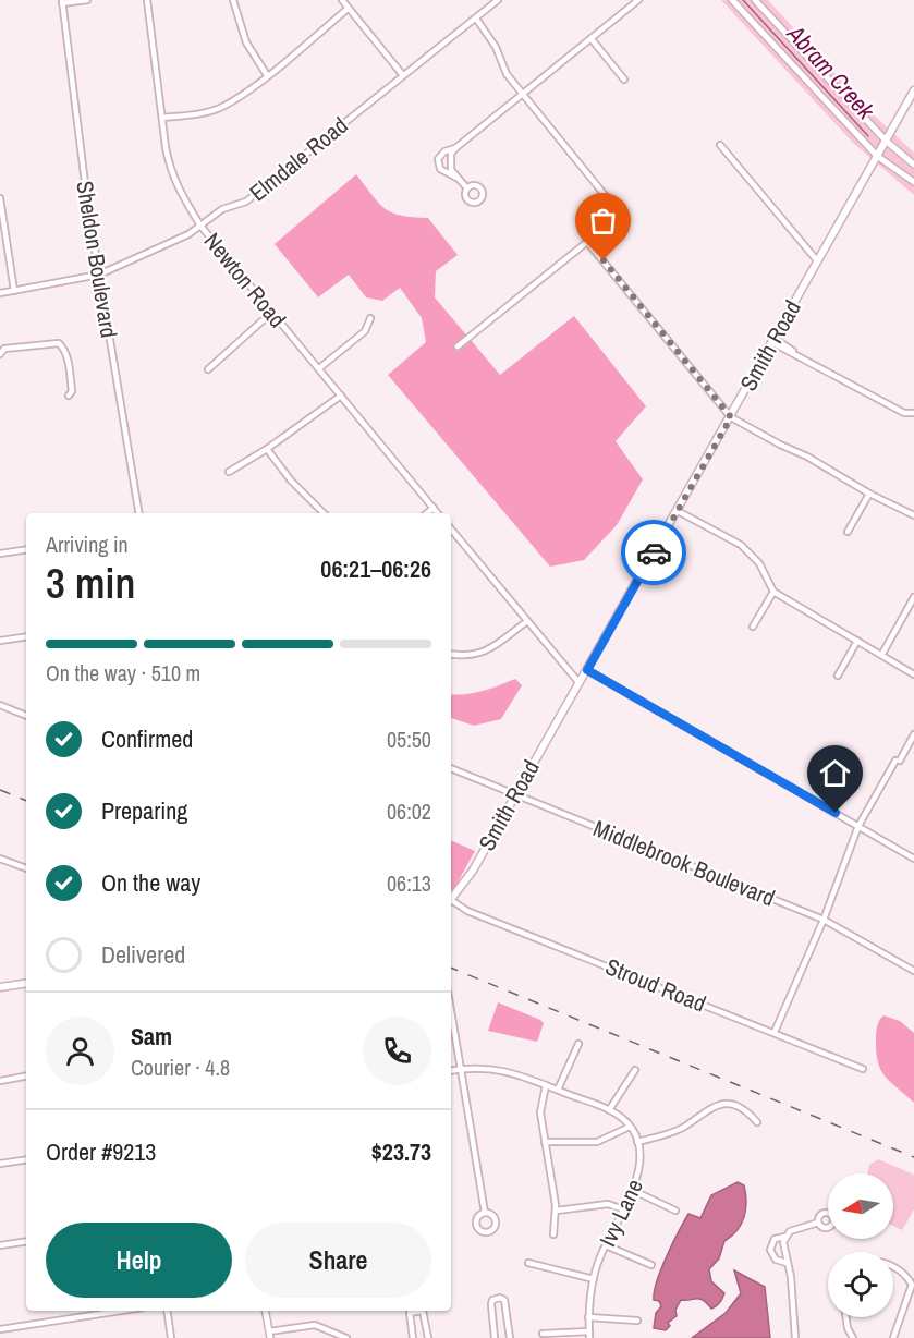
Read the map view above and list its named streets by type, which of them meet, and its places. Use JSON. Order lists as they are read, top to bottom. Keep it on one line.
{"streets":{"main road":["Smith Road"],"street":["Elmdale Road","Sheldon Boulevard","Newton Road","Middlebrook Boulevard","Stroud Road","Ivy Lane"]},"crossings":[["Elmdale Road","Sheldon Boulevard"],["Elmdale Road","Newton Road"],["Smith Road","Middlebrook Boulevard"]],"water":["Abram Creek"],"north":"left","page":{"heading":["3 min","Arriving in","06:21–06:26"],"panel":["Sam","Courier · 4.8","Order #9213","$23.73"],"bar":"On the way · 510 m","list":[["Confirmed","05:50"],["Preparing","06:02"],["On the way","06:13"],"Delivered"],"buttons":["Help","Share"]}}
